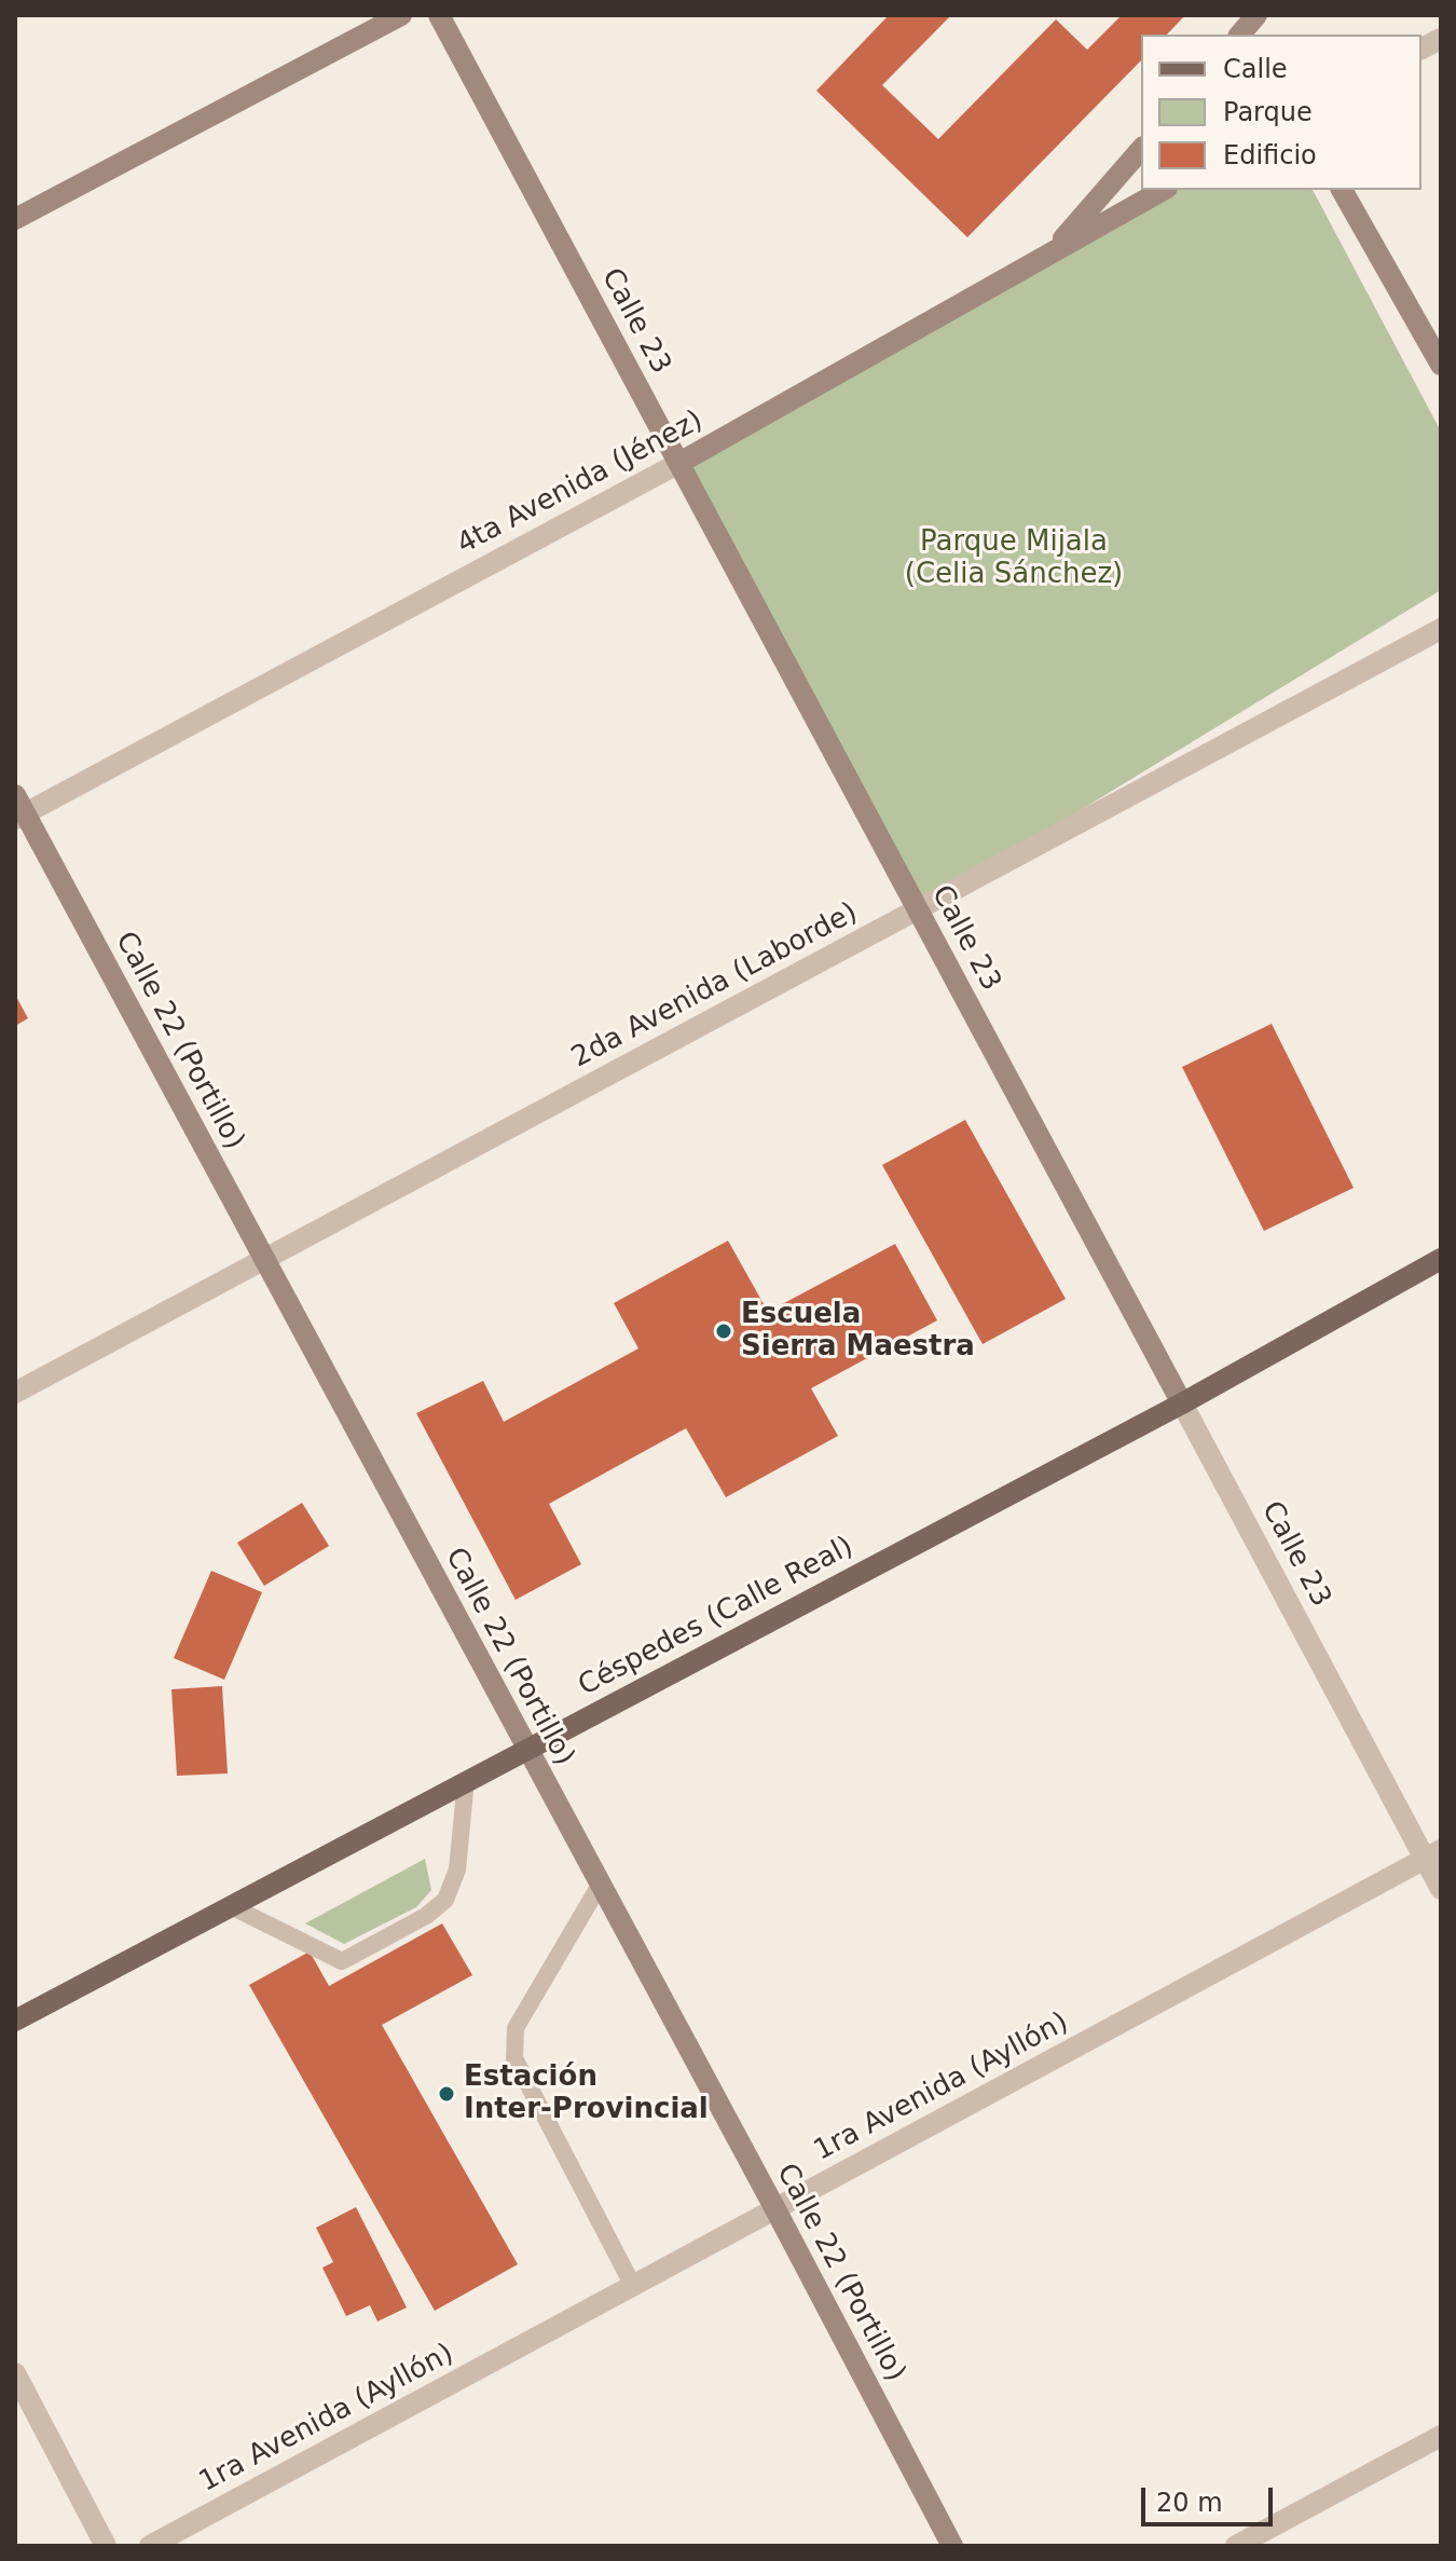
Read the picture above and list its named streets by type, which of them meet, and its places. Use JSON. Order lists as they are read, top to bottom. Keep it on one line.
{"streets":{"main road":["Calle 23","4ta Avenida (Jénez)","Calle 22 (Portillo)","Céspedes (Calle Real)"],"street":["2da Avenida (Laborde)","1ra Avenida (Ayllón)"]},"crossings":[["Calle 23","4ta Avenida (Jénez)"],["Calle 23","2da Avenida (Laborde)"],["Calle 23","Céspedes (Calle Real)"],["Calle 23","1ra Avenida (Ayllón)"],["4ta Avenida (Jénez)","Calle 22 (Portillo)"],["2da Avenida (Laborde)","Calle 22 (Portillo)"],["Calle 22 (Portillo)","Céspedes (Calle Real)"],["Calle 22 (Portillo)","1ra Avenida (Ayllón)"]],"parks":["Parque Mijala (Celia Sánchez)"],"places":["Escuela Sierra Maestra","Estación Inter-Provincial"],"legend":["Calle","Parque","Edificio"],"scale_bar":"20 m"}
